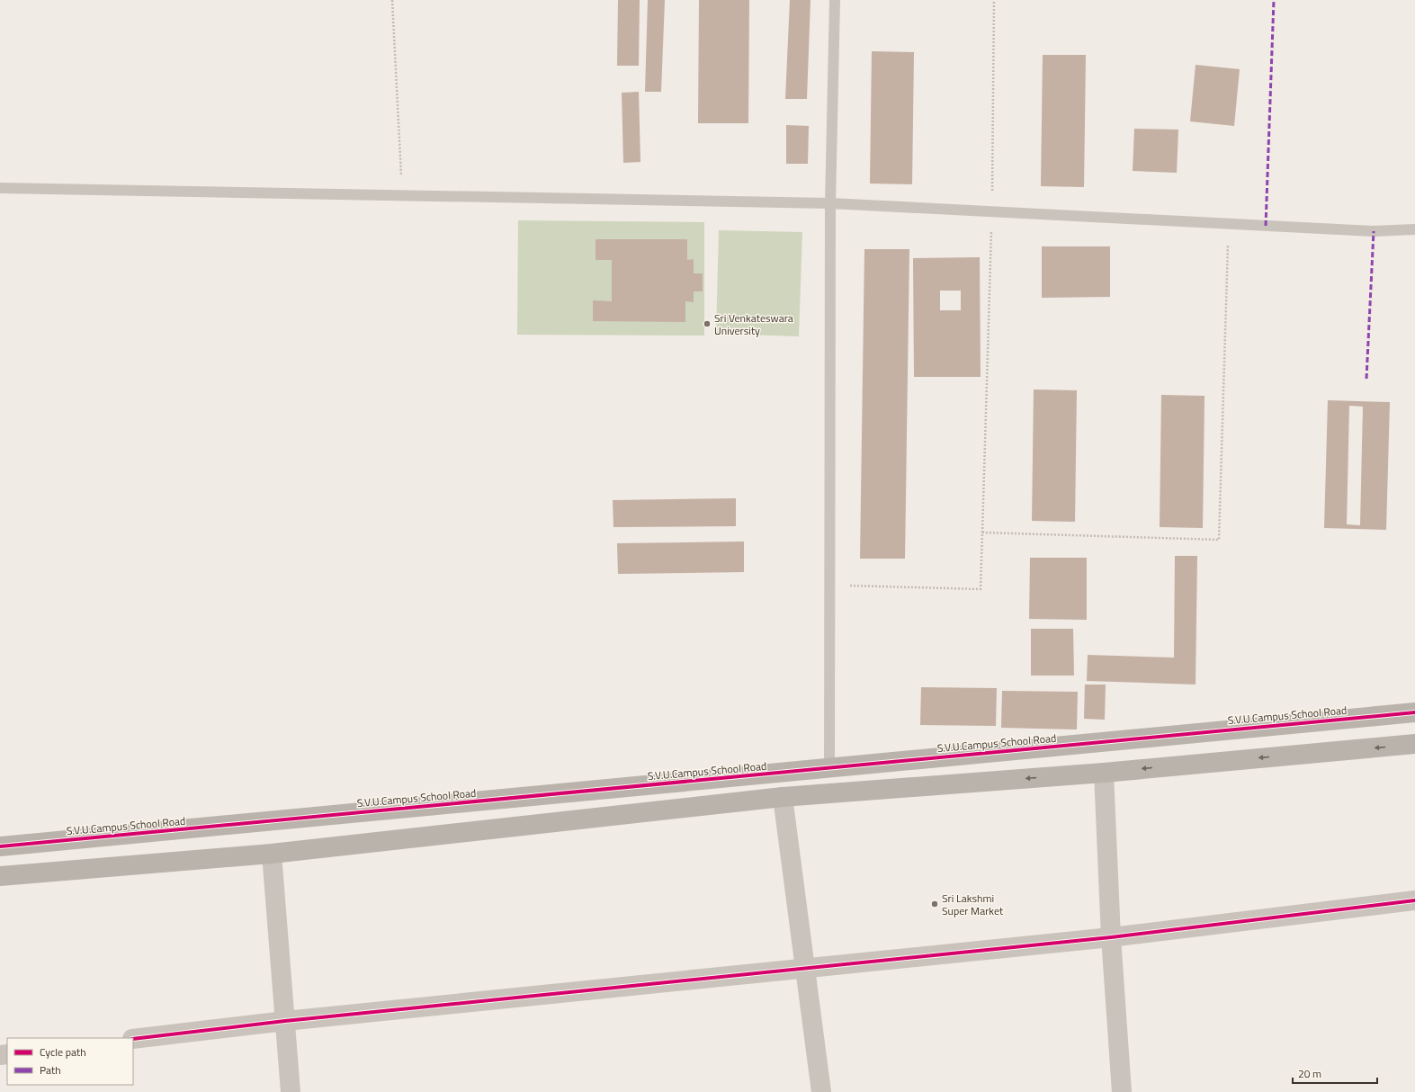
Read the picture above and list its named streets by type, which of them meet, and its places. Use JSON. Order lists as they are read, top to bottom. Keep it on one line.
{"streets":{"street":["S.V.U.Campus School Road"]},"places":["Sri Venkateswara University","Sri Lakshmi Super Market"],"legend":["Cycle path","Path"],"scale_bar":"20 m"}
